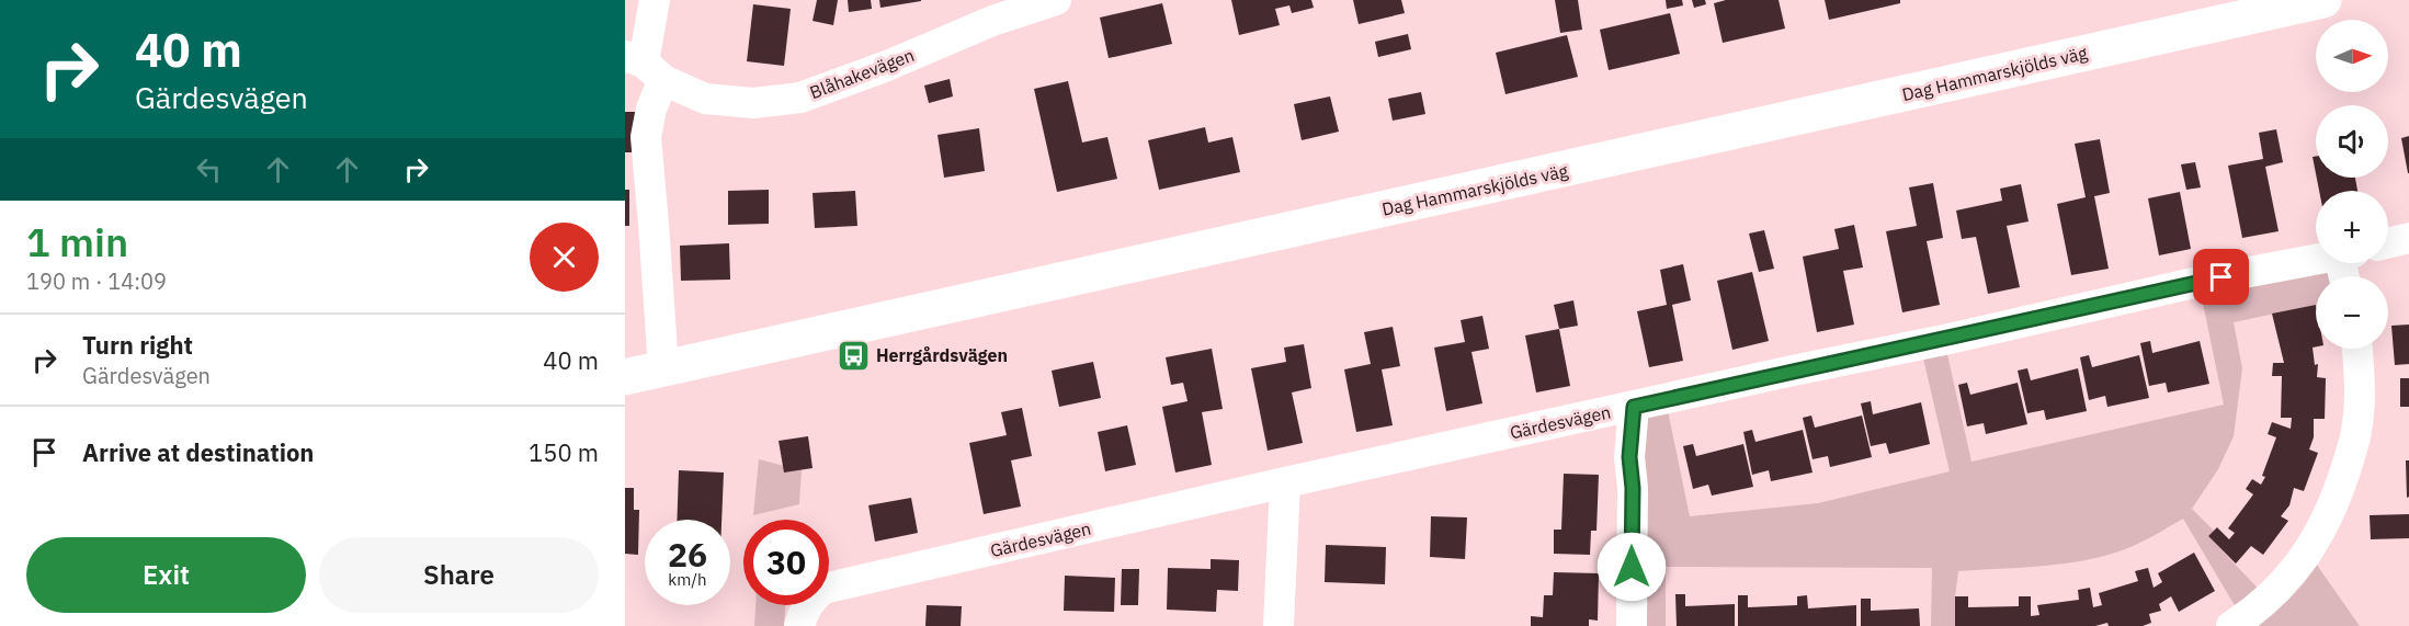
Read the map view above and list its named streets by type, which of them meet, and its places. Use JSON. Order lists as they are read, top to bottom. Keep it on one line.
{"streets":{"main road":["Dag Hammarskjölds väg"],"street":["Blåhakevägen","Gärdesvägen"]},"places":{"bus stop":["Herrgårdsvägen"]},"north":"right","page":{"turn":["40 m","Gärdesvägen"],"map_buttons":["+","−"],"heading":["1 min","190 m · 14:09"],"list":[{"name":"Turn right","note":"Gärdesvägen","value":"40 m"},{"name":"Arrive at destination","value":"150 m"}],"speed":"26 km/h","limit":"30","buttons":["Exit","Share"]}}
